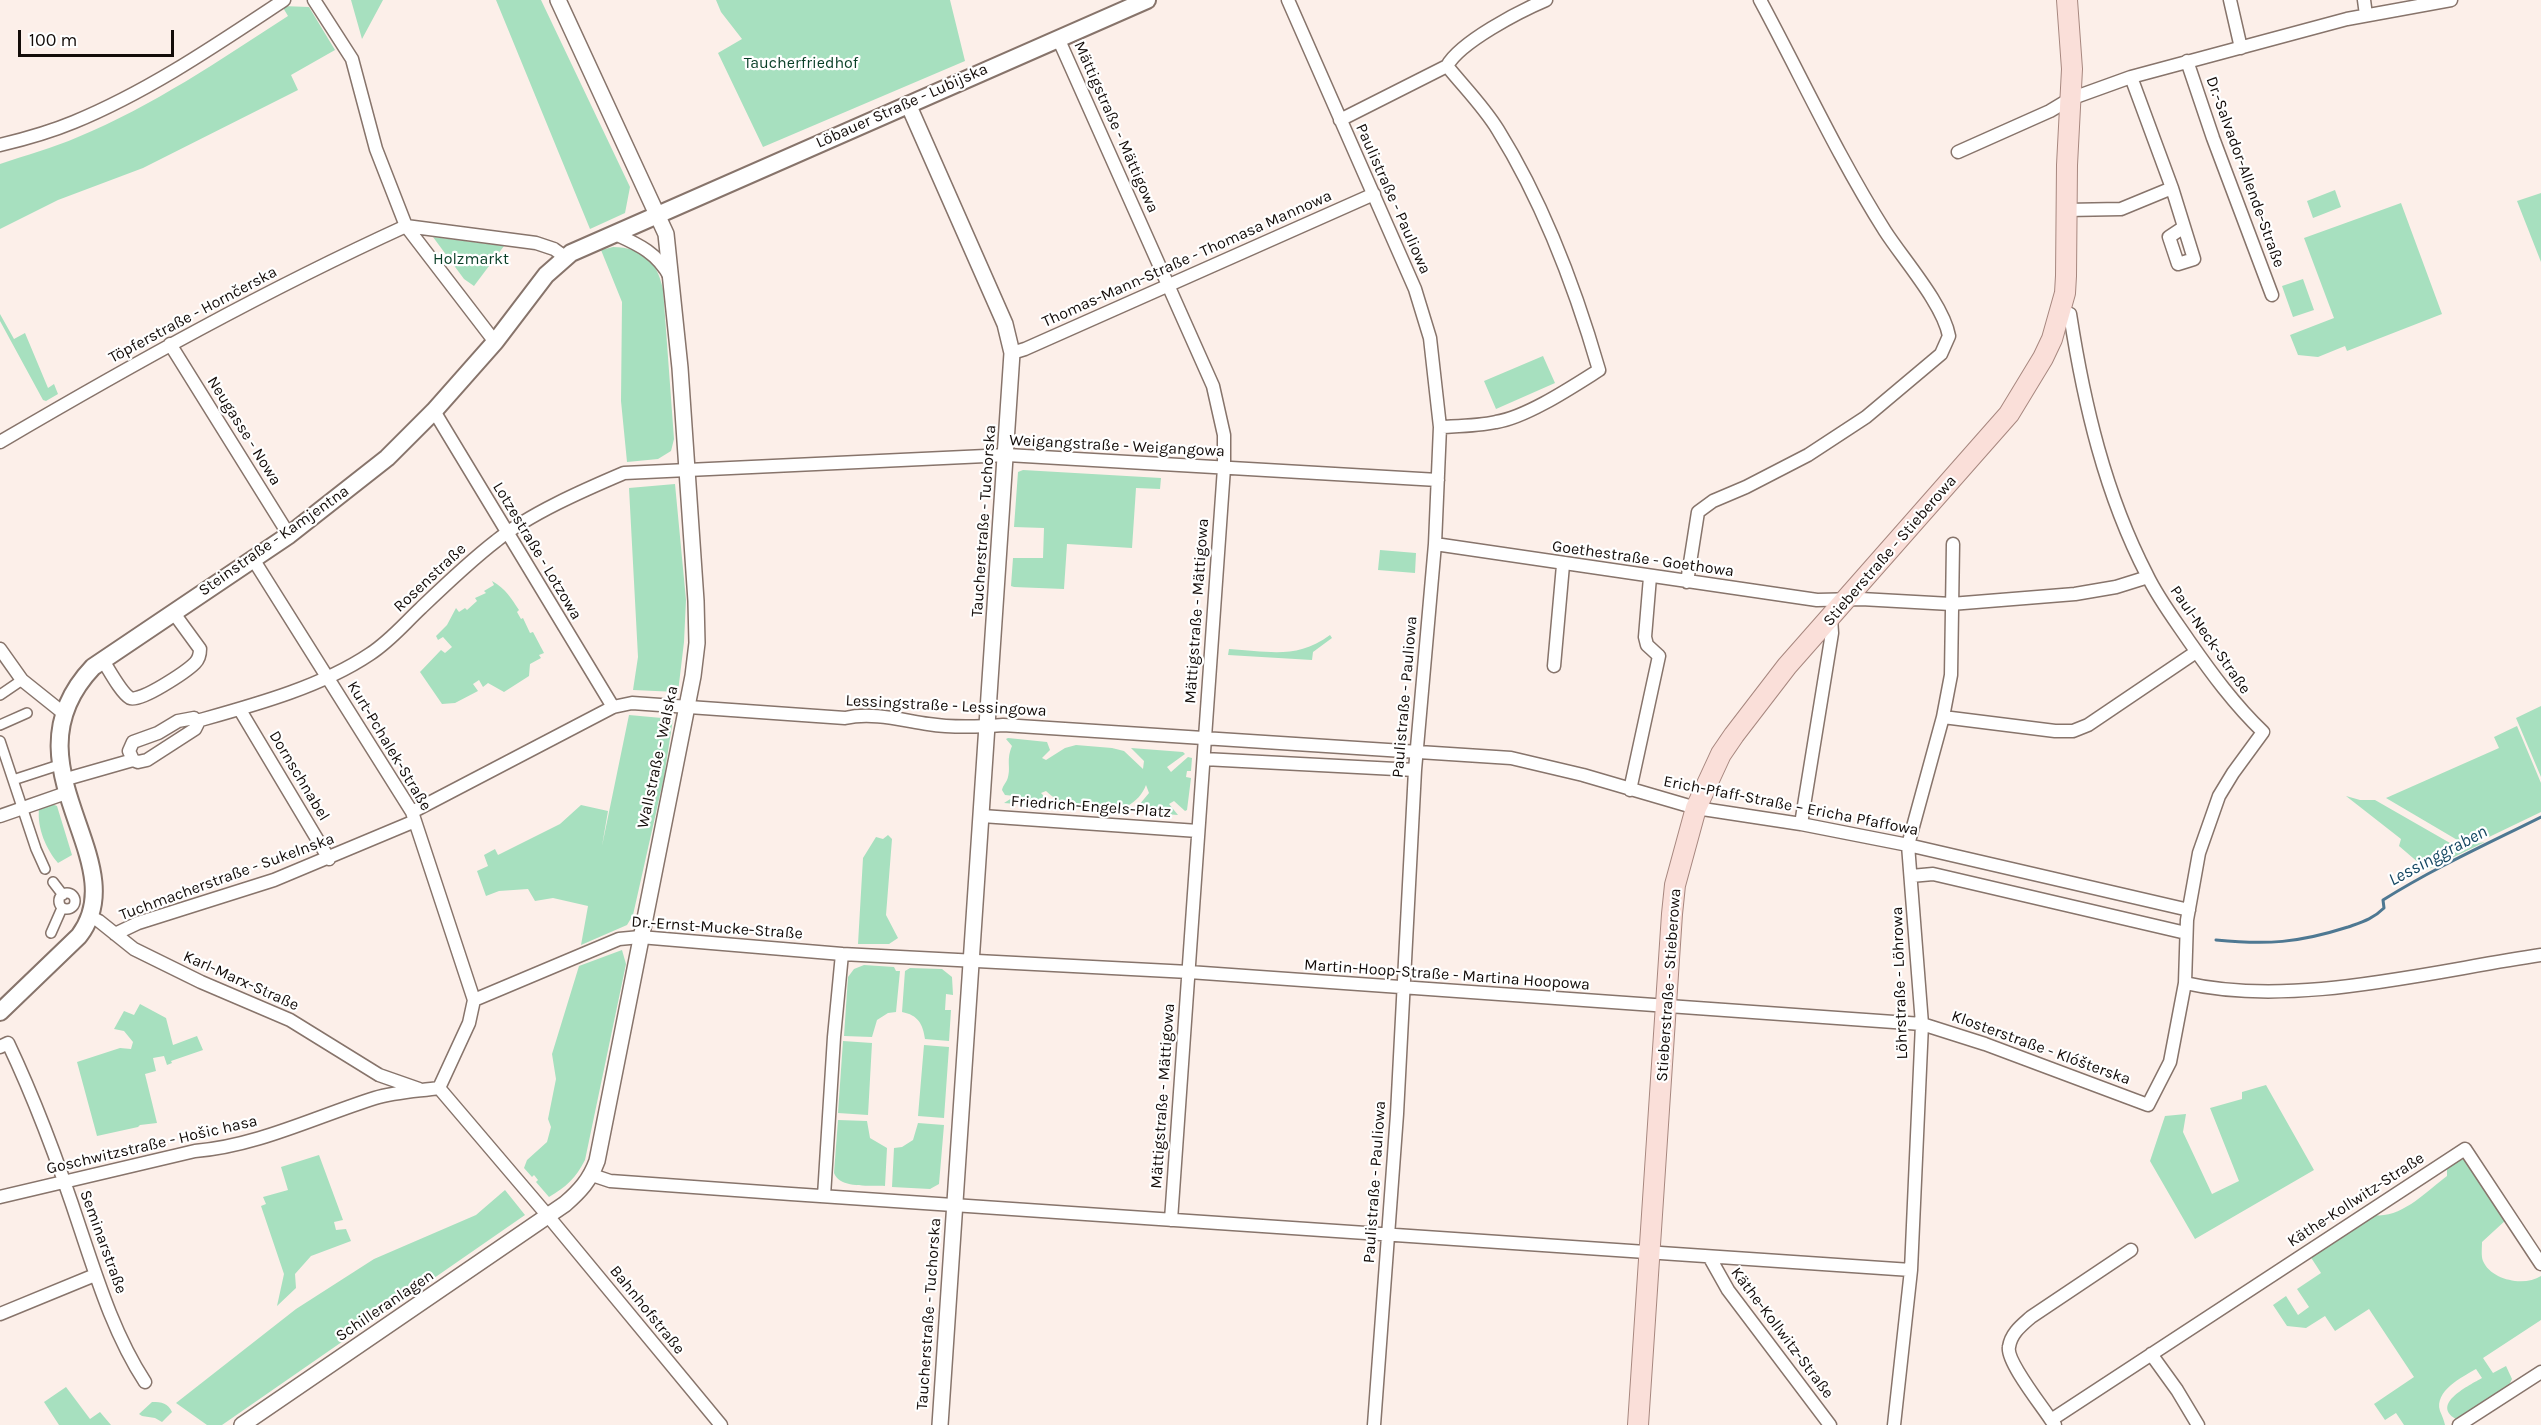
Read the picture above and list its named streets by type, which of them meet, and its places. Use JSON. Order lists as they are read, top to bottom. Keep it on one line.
{"streets":{"main road":["Löbauer Straße - Lubijska","Steinstraße - Kamjentna","Stieberstraße - Stieberowa"],"street":["Mättigstraße - Mättigowa","Dr.-Salvador-Allende-Straße","Paulistraße - Pauliowa","Thomas-Mann-Straße - Thomasa Mannowa","Töpferstraße - Hornčerska","Neugasse - Nowa","Weigangstraße - Weigangowa","Taucherstraße - Tuchorska","Lotzestraße - Lotzowa","Goethestraße - Goethowa","Rosenstraße","Paul-Neck-Straße","Lessingstraße - Lessingowa","Kurt-Pchalek-Straße","Wallstraße - Walska","Dornschnabel","Erich-Pfaff-Straße – Ericha Pfaffowa","Friedrich-Engels-Platz","Tuchmacherstraße - Sukelnska","Dr.-Ernst-Mucke-Straße","Martin-Hoop-Straße - Martina Hoopowa","Karl-Marx-Straße","Löhrstraße - Löhrowa","Klosterstraße - Klóšterska","Goschwitzstraße - Hošic hasa","Käthe-Kollwitz-Straße","Seminarstraße","Schilleranlagen","Bahnhofstraße"]},"crossings":[["Löbauer Straße - Lubijska","Mättigstraße - Mättigowa"],["Löbauer Straße - Lubijska","Taucherstraße - Tuchorska"],["Löbauer Straße - Lubijska","Steinstraße - Kamjentna"],["Löbauer Straße - Lubijska","Wallstraße - Walska"],["Mättigstraße - Mättigowa","Thomas-Mann-Straße - Thomasa Mannowa"],["Mättigstraße - Mättigowa","Weigangstraße - Weigangowa"],["Mättigstraße - Mättigowa","Lessingstraße - Lessingowa"],["Mättigstraße - Mättigowa","Erich-Pfaff-Straße – Ericha Pfaffowa"],["Mättigstraße - Mättigowa","Friedrich-Engels-Platz"],["Mättigstraße - Mättigowa","Martin-Hoop-Straße - Martina Hoopowa"],["Dr.-Salvador-Allende-Straße","Stieberstraße - Stieberowa"],["Paulistraße - Pauliowa","Thomas-Mann-Straße - Thomasa Mannowa"],["Paulistraße - Pauliowa","Weigangstraße - Weigangowa"],["Paulistraße - Pauliowa","Goethestraße - Goethowa"],["Paulistraße - Pauliowa","Erich-Pfaff-Straße – Ericha Pfaffowa"],["Paulistraße - Pauliowa","Martin-Hoop-Straße - Martina Hoopowa"],["Thomas-Mann-Straße - Thomasa Mannowa","Taucherstraße - Tuchorska"],["Töpferstraße - Hornčerska","Neugasse - Nowa"],["Neugasse - Nowa","Steinstraße - Kamjentna"],["Weigangstraße - Weigangowa","Taucherstraße - Tuchorska"],["Weigangstraße - Weigangowa","Rosenstraße"],["Weigangstraße - Weigangowa","Wallstraße - Walska"],["Taucherstraße - Tuchorska","Lessingstraße - Lessingowa"],["Taucherstraße - Tuchorska","Friedrich-Engels-Platz"],["Taucherstraße - Tuchorska","Dr.-Ernst-Mucke-Straße"],["Taucherstraße - Tuchorska","Martin-Hoop-Straße - Martina Hoopowa"],["Steinstraße - Kamjentna","Lotzestraße - Lotzowa"],["Steinstraße - Kamjentna","Kurt-Pchalek-Straße"],["Lotzestraße - Lotzowa","Rosenstraße"],["Lotzestraße - Lotzowa","Tuchmacherstraße - Sukelnska"],["Stieberstraße - Stieberowa","Goethestraße - Goethowa"],["Stieberstraße - Stieberowa","Paul-Neck-Straße"],["Stieberstraße - Stieberowa","Erich-Pfaff-Straße – Ericha Pfaffowa"],["Stieberstraße - Stieberowa","Martin-Hoop-Straße - Martina Hoopowa"],["Goethestraße - Goethowa","Paul-Neck-Straße"],["Goethestraße - Goethowa","Löhrstraße - Löhrowa"],["Rosenstraße","Kurt-Pchalek-Straße"],["Rosenstraße","Wallstraße - Walska"],["Rosenstraße","Dornschnabel"],["Paul-Neck-Straße","Erich-Pfaff-Straße – Ericha Pfaffowa"],["Lessingstraße - Lessingowa","Wallstraße - Walska"],["Lessingstraße - Lessingowa","Erich-Pfaff-Straße – Ericha Pfaffowa"],["Lessingstraße - Lessingowa","Tuchmacherstraße - Sukelnska"],["Kurt-Pchalek-Straße","Tuchmacherstraße - Sukelnska"],["Kurt-Pchalek-Straße","Dr.-Ernst-Mucke-Straße"],["Wallstraße - Walska","Tuchmacherstraße - Sukelnska"],["Wallstraße - Walska","Dr.-Ernst-Mucke-Straße"],["Wallstraße - Walska","Schilleranlagen"],["Wallstraße - Walska","Bahnhofstraße"],["Dornschnabel","Tuchmacherstraße - Sukelnska"],["Erich-Pfaff-Straße – Ericha Pfaffowa","Löhrstraße - Löhrowa"],["Tuchmacherstraße - Sukelnska","Karl-Marx-Straße"],["Dr.-Ernst-Mucke-Straße","Martin-Hoop-Straße - Martina Hoopowa"],["Martin-Hoop-Straße - Martina Hoopowa","Löhrstraße - Löhrowa"],["Martin-Hoop-Straße - Martina Hoopowa","Klosterstraße - Klóšterska"],["Karl-Marx-Straße","Goschwitzstraße - Hošic hasa"],["Löhrstraße - Löhrowa","Klosterstraße - Klóšterska"],["Goschwitzstraße - Hošic hasa","Seminarstraße"],["Goschwitzstraße - Hošic hasa","Bahnhofstraße"],["Schilleranlagen","Bahnhofstraße"]],"water":["Lessinggraben"],"parks":["Taucherfriedhof","Holzmarkt"],"scale_bar":"100 m"}
